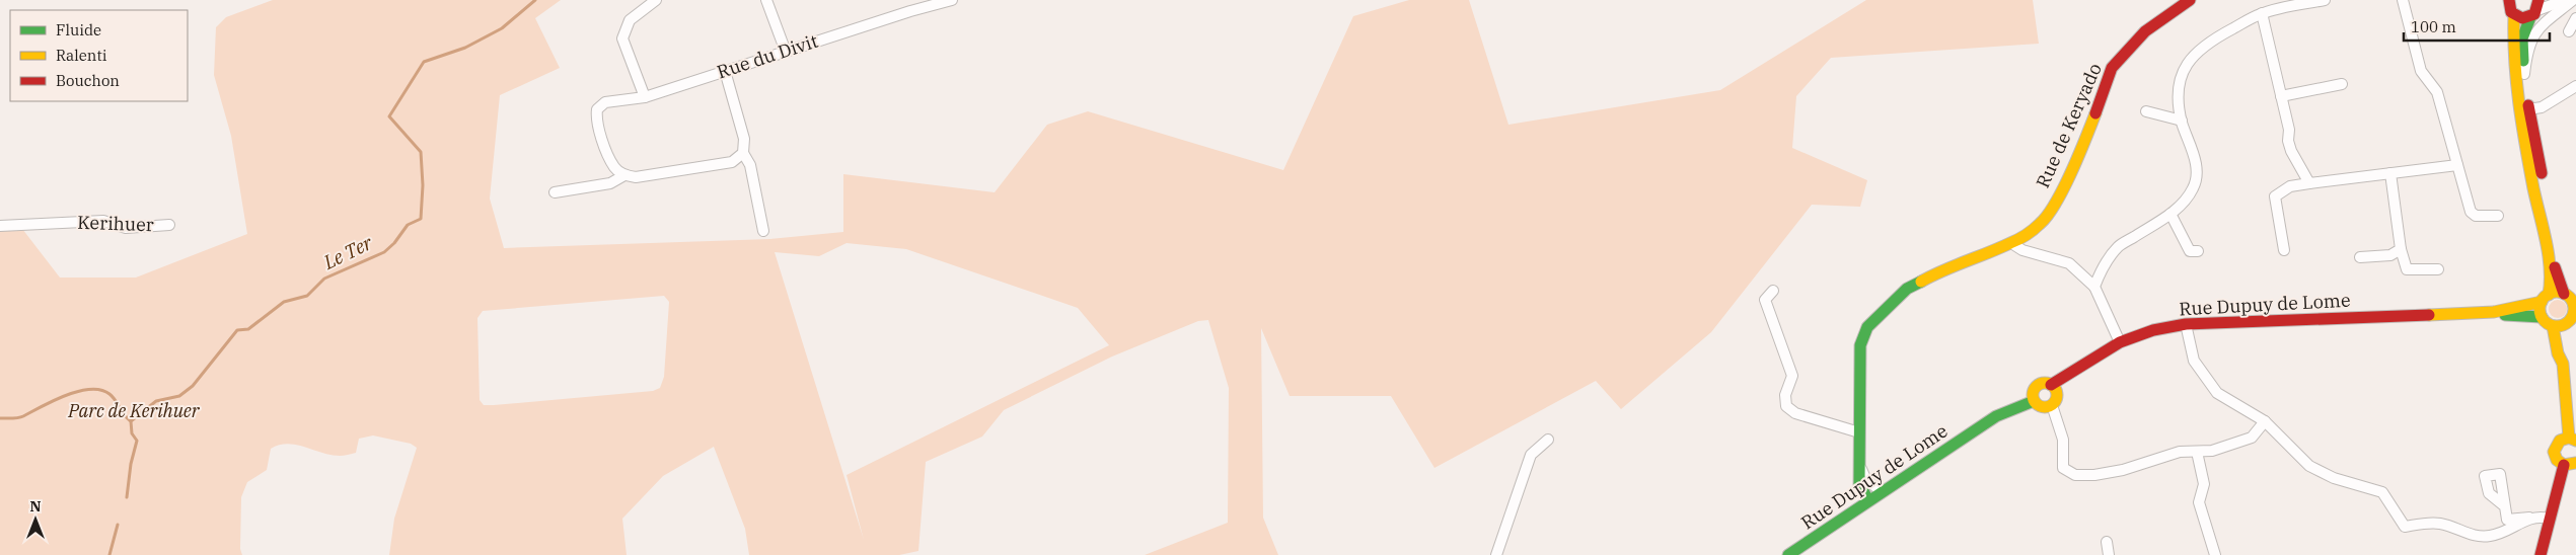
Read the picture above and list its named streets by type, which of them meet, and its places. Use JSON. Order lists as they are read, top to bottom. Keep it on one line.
{"streets":{"street":["Rue du Divit","Rue de Keryado","Kerihuer","Rue Dupuy de Lome"]},"crossings":[["Rue de Keryado","Rue Dupuy de Lome"]],"water":["Le Ter"],"parks":["Parc de Kerihuer"],"legend":["Fluide","Ralenti","Bouchon"],"scale_bar":"100 m","north":"top"}
